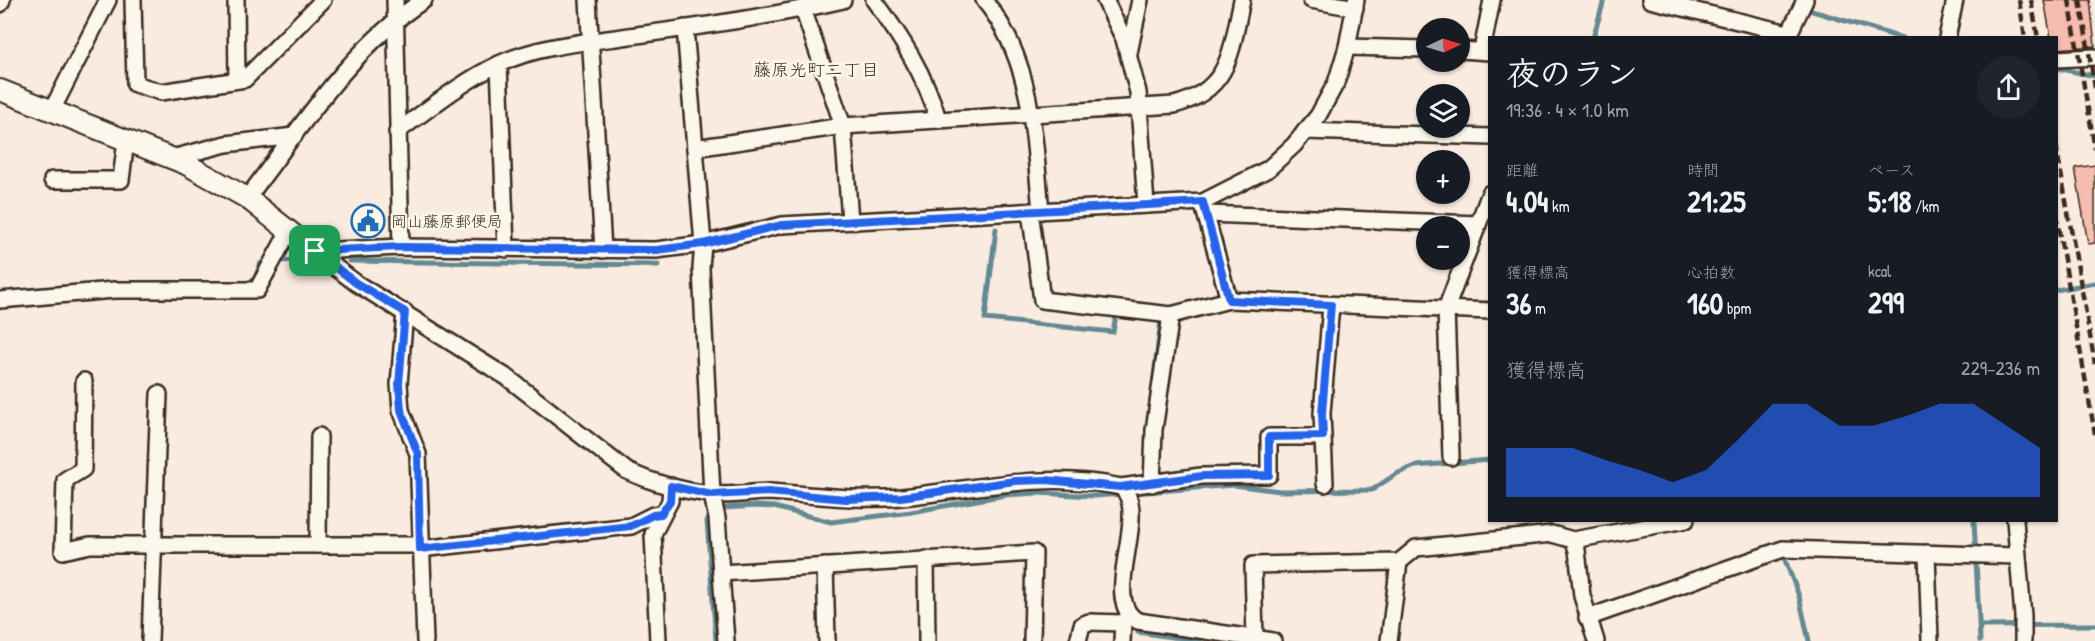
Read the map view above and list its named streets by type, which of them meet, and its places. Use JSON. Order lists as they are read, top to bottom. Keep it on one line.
{"districts":["藤原光町二丁目"],"places":{"public building":["岡山藤原郵便局"]},"north":"right","page":{"map_buttons":["+","−"],"heading":["夜のラン","19:36 · 4 × 1.0 km"],"stats":[["距離","4.04 km"],["時間","21:25"],["ペース","5:18 /km"],["獲得標高","36 m"],["心拍数","160 bpm"],["kcal","299"]],"chart":["獲得標高","229–236 m"]}}
